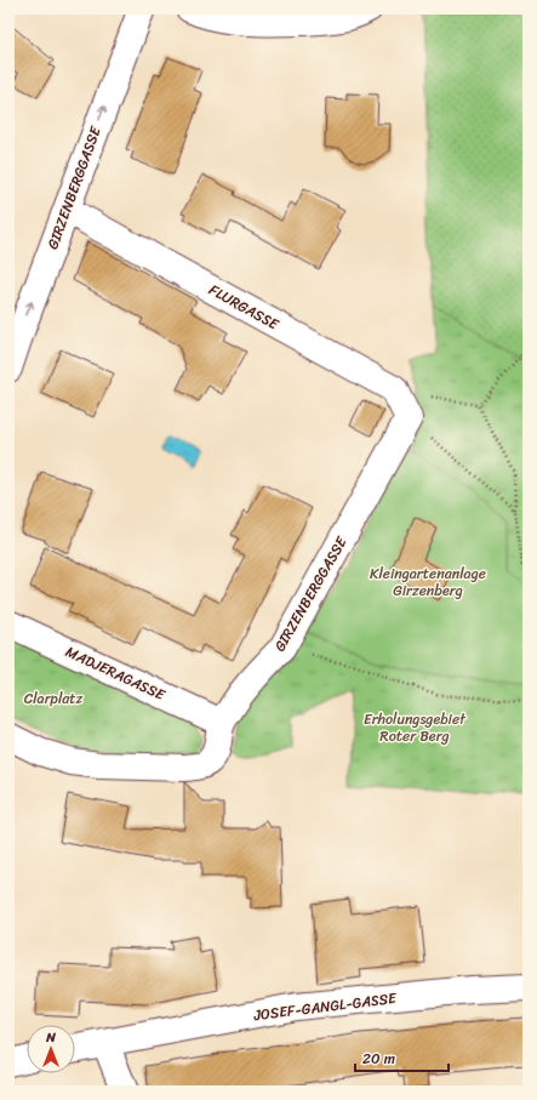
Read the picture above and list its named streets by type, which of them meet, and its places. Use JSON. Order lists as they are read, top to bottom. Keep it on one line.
{"streets":{"street":["GIRZENBERGGASSE","FLURGASSE","MADJERAGASSE","JOSEF-GANGL-GASSE"]},"crossings":[["GIRZENBERGGASSE","FLURGASSE"],["GIRZENBERGGASSE","MADJERAGASSE"]],"one_way":["GIRZENBERGGASSE"],"parks":["Kleingartenanlage Girzenberg","Clarplatz","Erholungsgebiet Roter Berg"],"scale_bar":"20 m","north":"top"}
